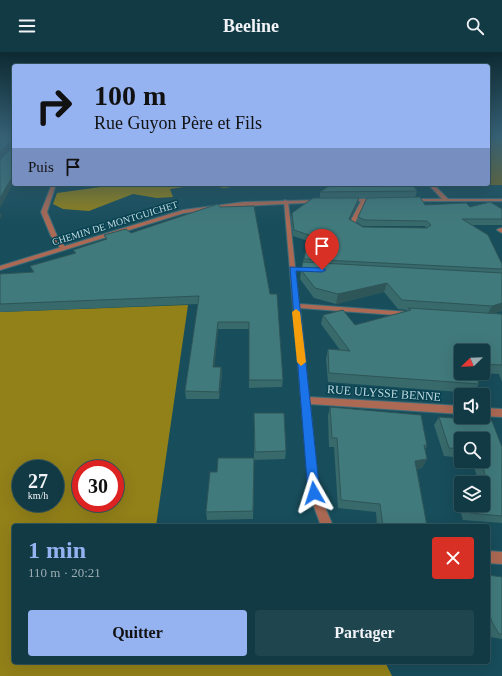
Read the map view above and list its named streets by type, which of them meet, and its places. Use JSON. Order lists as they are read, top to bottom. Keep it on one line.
{"streets":{"street":["CHEMIN DE MONTGUICHET","RUE ULYSSE BENNE"]},"north":"bottom left","page":{"header":"Beeline","turn":["100 m","Rue Guyon Père et Fils"],"then":"Puis","speed":"27 km/h","limit":"30","heading":["1 min","110 m · 20:21"],"buttons":["Quitter","Partager"]}}
